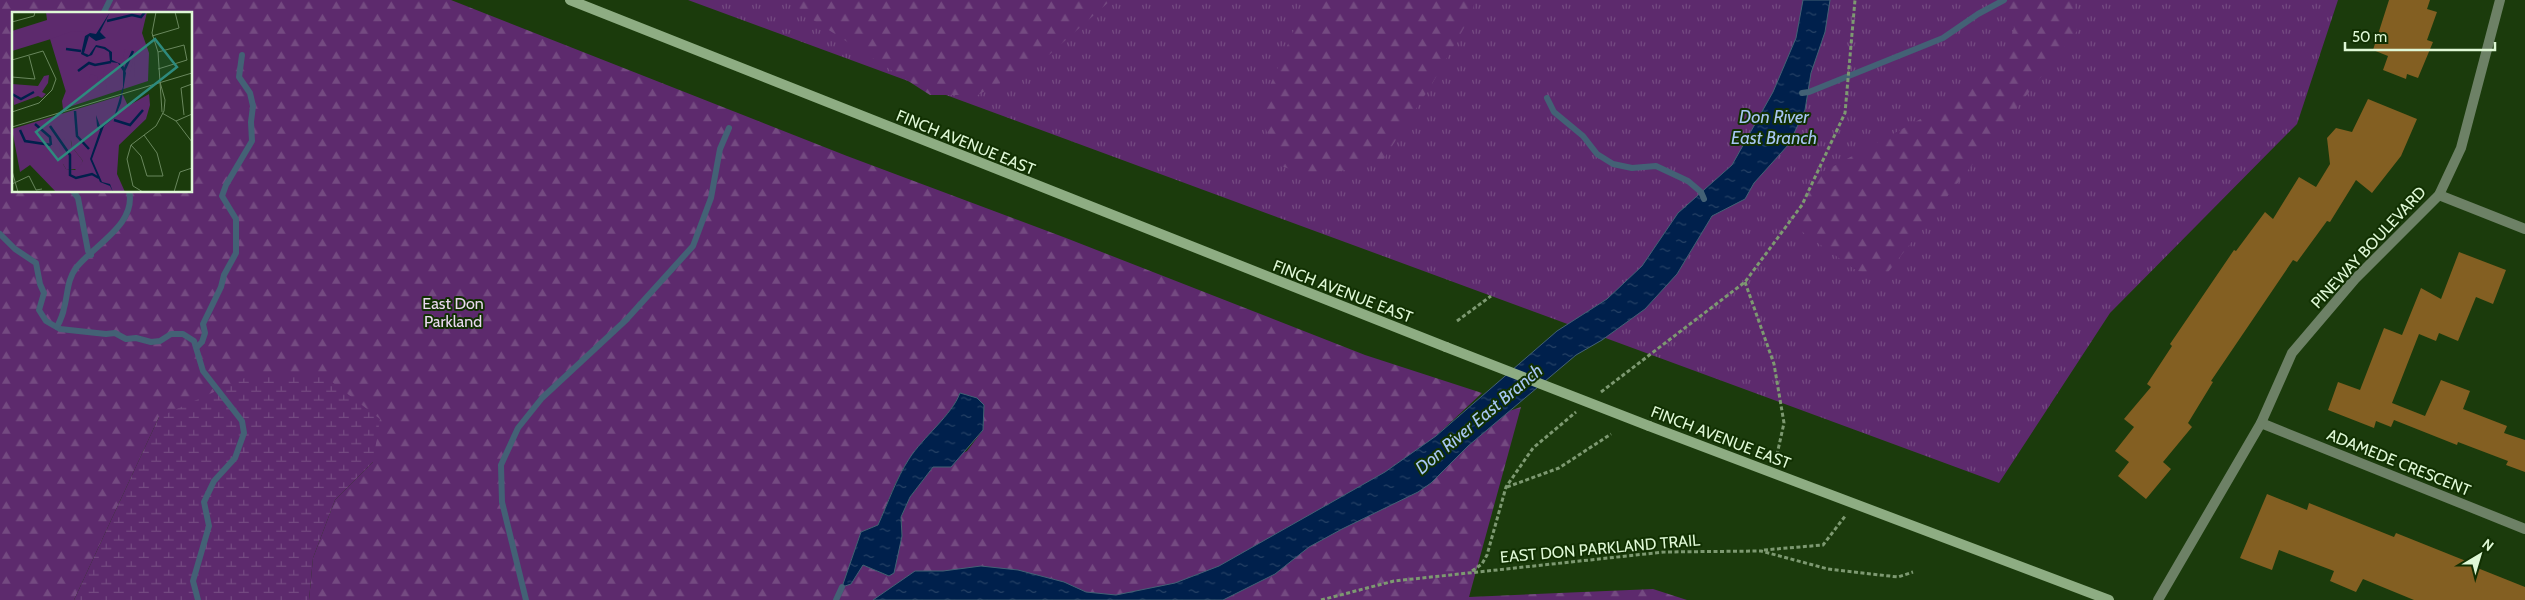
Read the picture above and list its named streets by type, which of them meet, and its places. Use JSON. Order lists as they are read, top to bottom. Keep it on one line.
{"streets":{"main road":["FINCH AVENUE EAST"],"street":["PINEWAY BOULEVARD","ADAMEDE CRESCENT"],"path":["EAST DON PARKLAND TRAIL"]},"crossings":[["FINCH AVENUE EAST","EAST DON PARKLAND TRAIL"],["PINEWAY BOULEVARD","ADAMEDE CRESCENT"]],"water":["Don River East Branch"],"parks":["East Don Parkland"],"scale_bar":"50 m","north":"top right"}
